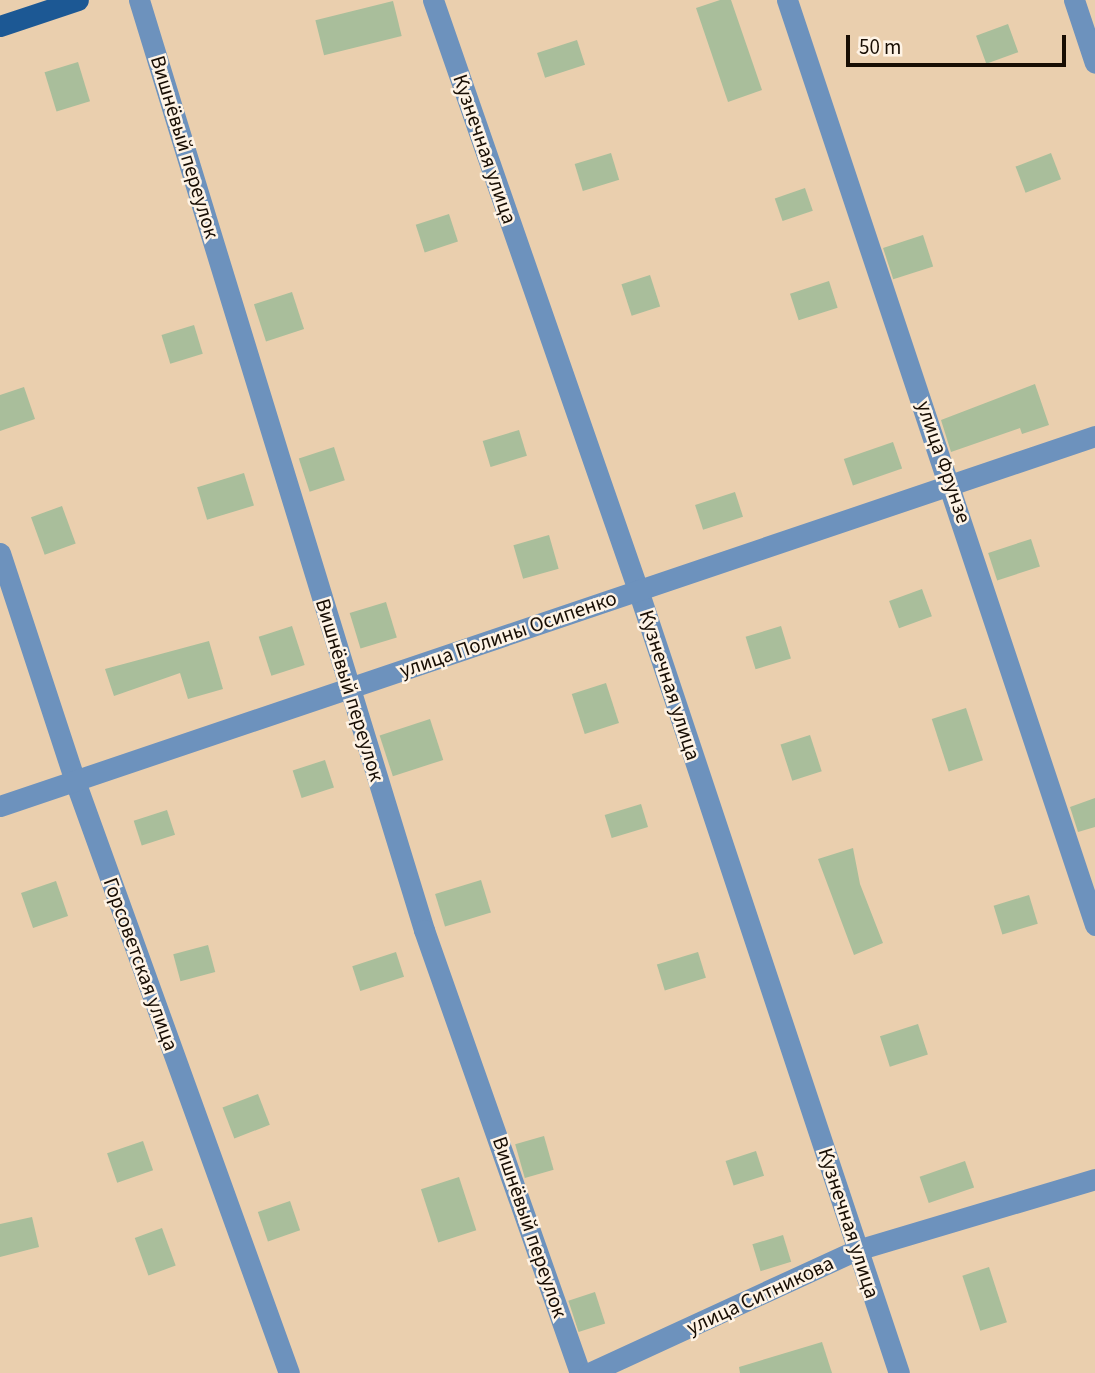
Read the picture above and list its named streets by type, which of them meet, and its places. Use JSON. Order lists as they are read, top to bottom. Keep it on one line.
{"streets":{"street":["Вишнёвый переулок","Кузнечная улица","улица Фрунзе","улица Полины Осипенко","Горсоветская улица","улица Ситникова"]},"crossings":[["Вишнёвый переулок","улица Полины Осипенко"],["Кузнечная улица","улица Полины Осипенко"],["Кузнечная улица","улица Ситникова"],["улица Фрунзе","улица Полины Осипенко"],["улица Полины Осипенко","Горсоветская улица"]],"scale_bar":"50 m"}
